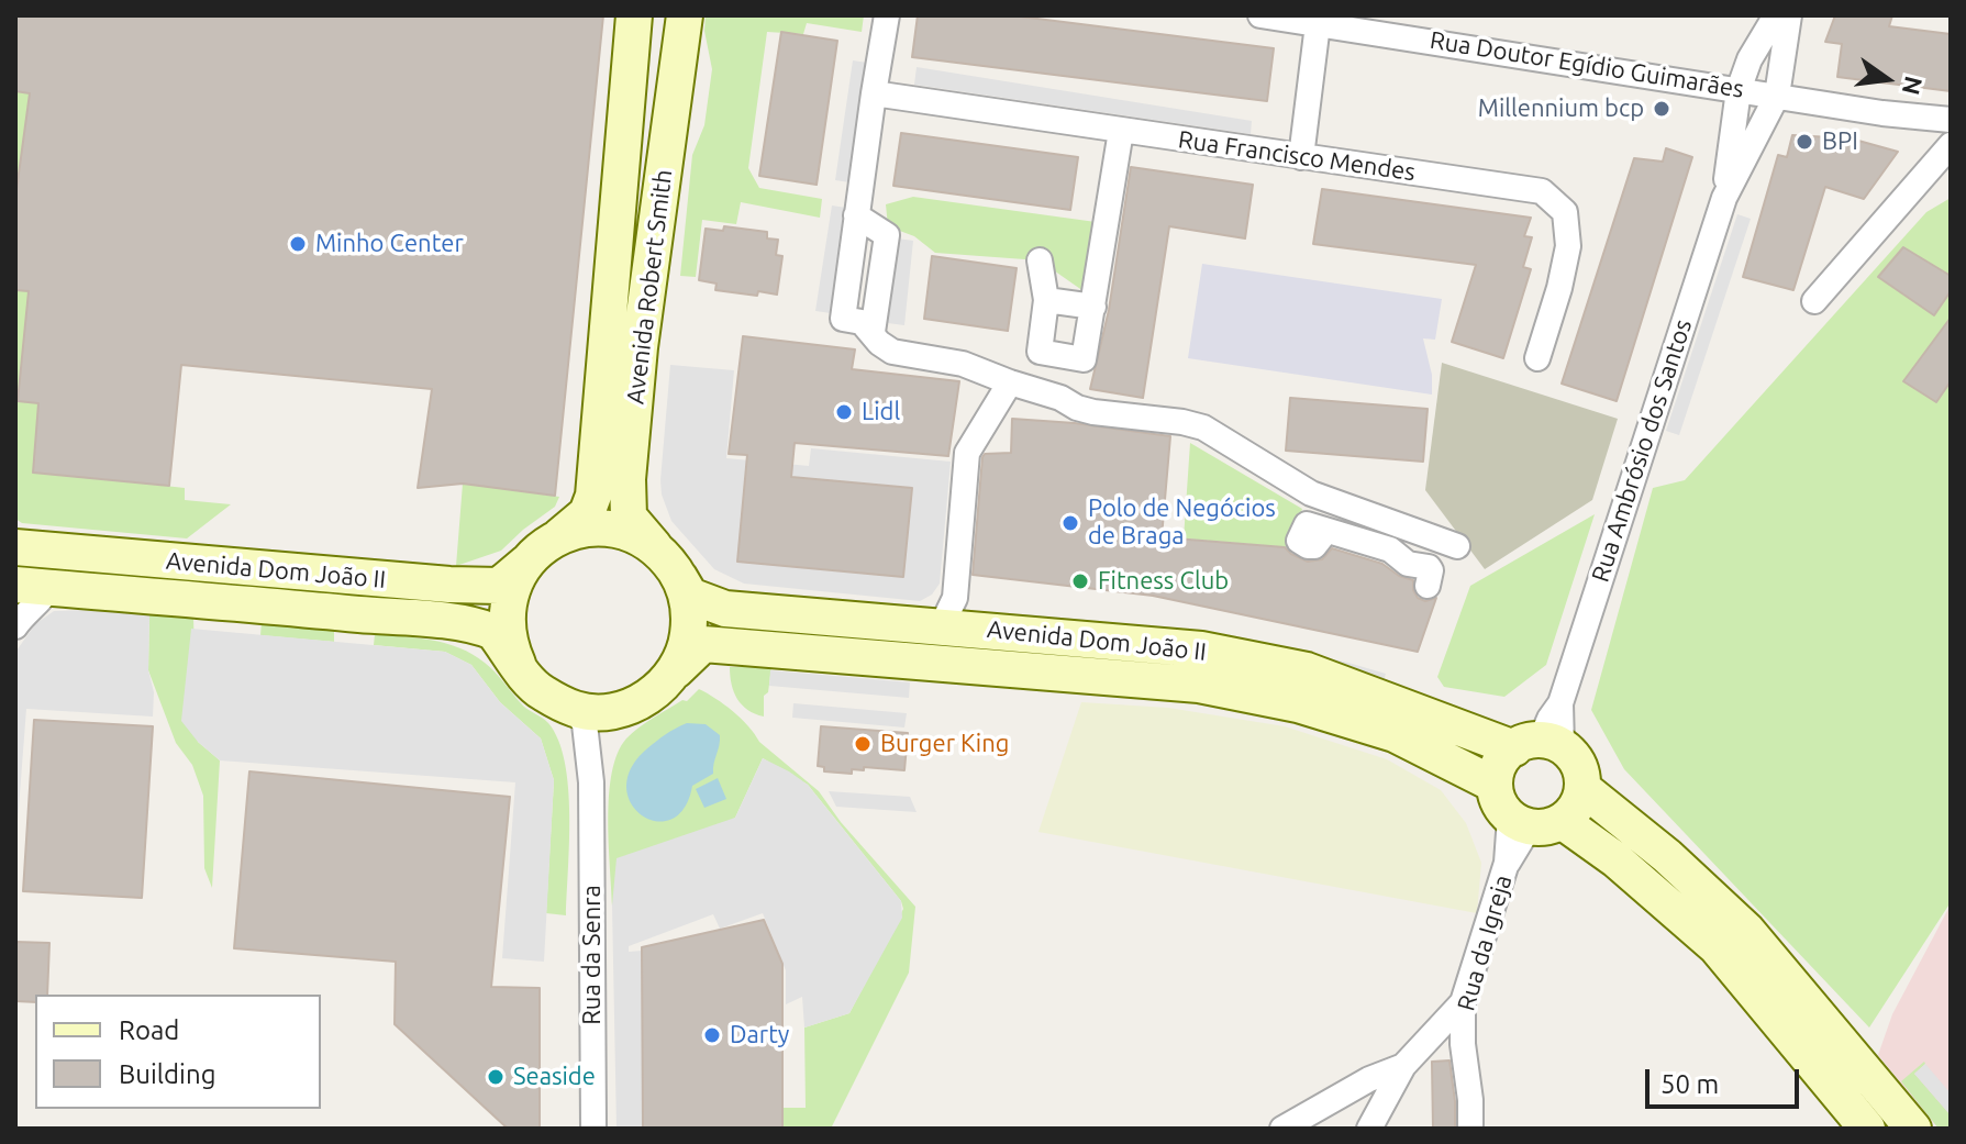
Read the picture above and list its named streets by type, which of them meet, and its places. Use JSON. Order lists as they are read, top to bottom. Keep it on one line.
{"streets":{"main road":["Avenida Robert Smith","Avenida Dom João II"],"street":["Rua Doutor Egídio Guimarães","Rua Francisco Mendes","Rua Ambrósio dos Santos","Rua da Igreja","Rua da Senra"]},"crossings":[["Avenida Robert Smith","Avenida Dom João II"],["Avenida Robert Smith","Rua da Senra"],["Rua Ambrósio dos Santos","Avenida Dom João II"],["Rua Ambrósio dos Santos","Rua da Igreja"],["Avenida Dom João II","Rua da Igreja"],["Avenida Dom João II","Rua da Senra"]],"places":["Millennium bcp","BPI","Minho Center","Lidl","Polo de Negócios de Braga","Fitness Club","Burger King","Darty","Seaside"],"legend":["Road","Building"],"scale_bar":"50 m","north":"right"}
